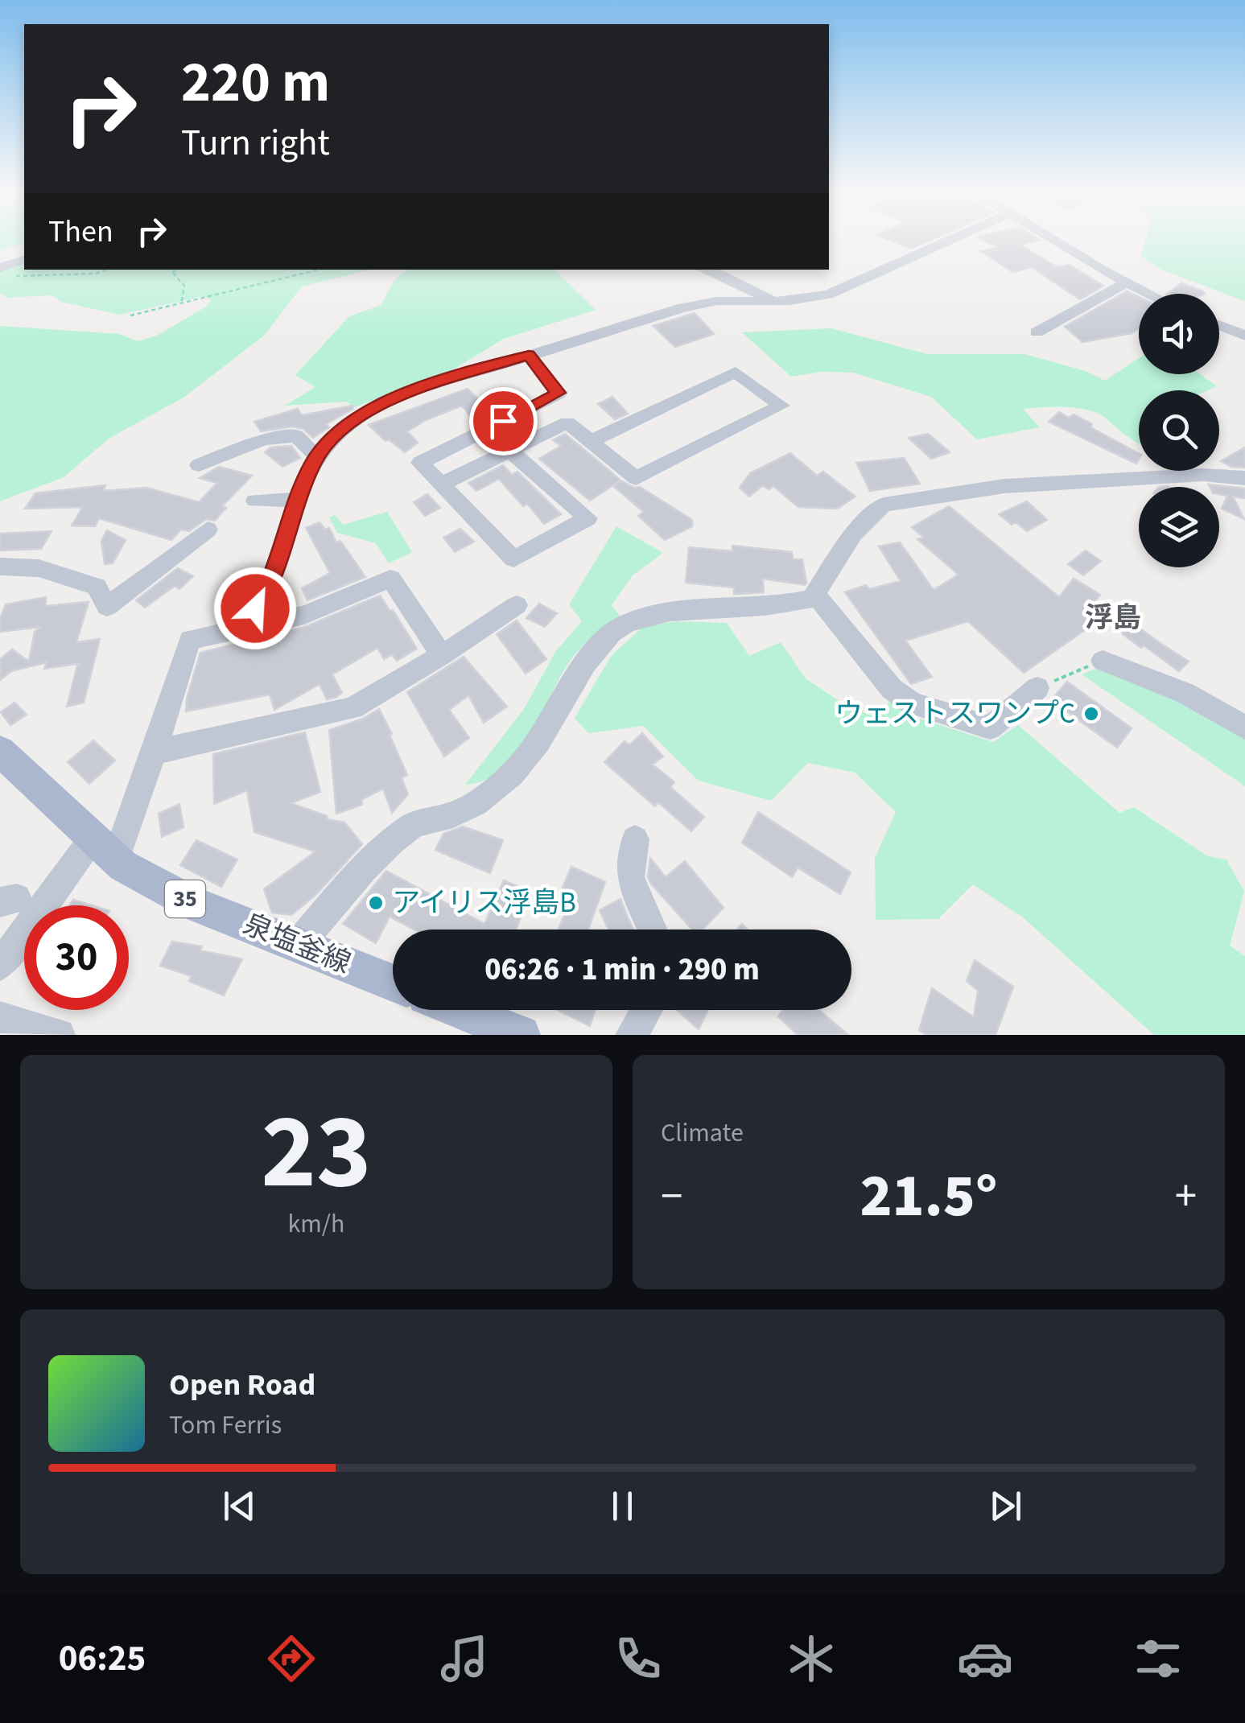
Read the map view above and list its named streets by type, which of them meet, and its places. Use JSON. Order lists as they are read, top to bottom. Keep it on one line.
{"streets":{"main road":["35","泉塩釜線"]},"districts":["浮島"],"places":["ウェストスワンプC","アイリス浮島B"],"page":{"turn":["220 m","Turn right"],"then":"Then","limit":"30","trip":"06:26 · 1 min · 290 m","tile":[["23","km/h"],"Climate"],"heat":["−","21.5°","+"],"song":["Open Road","Tom Ferris"],"tabs":"06:25"}}
